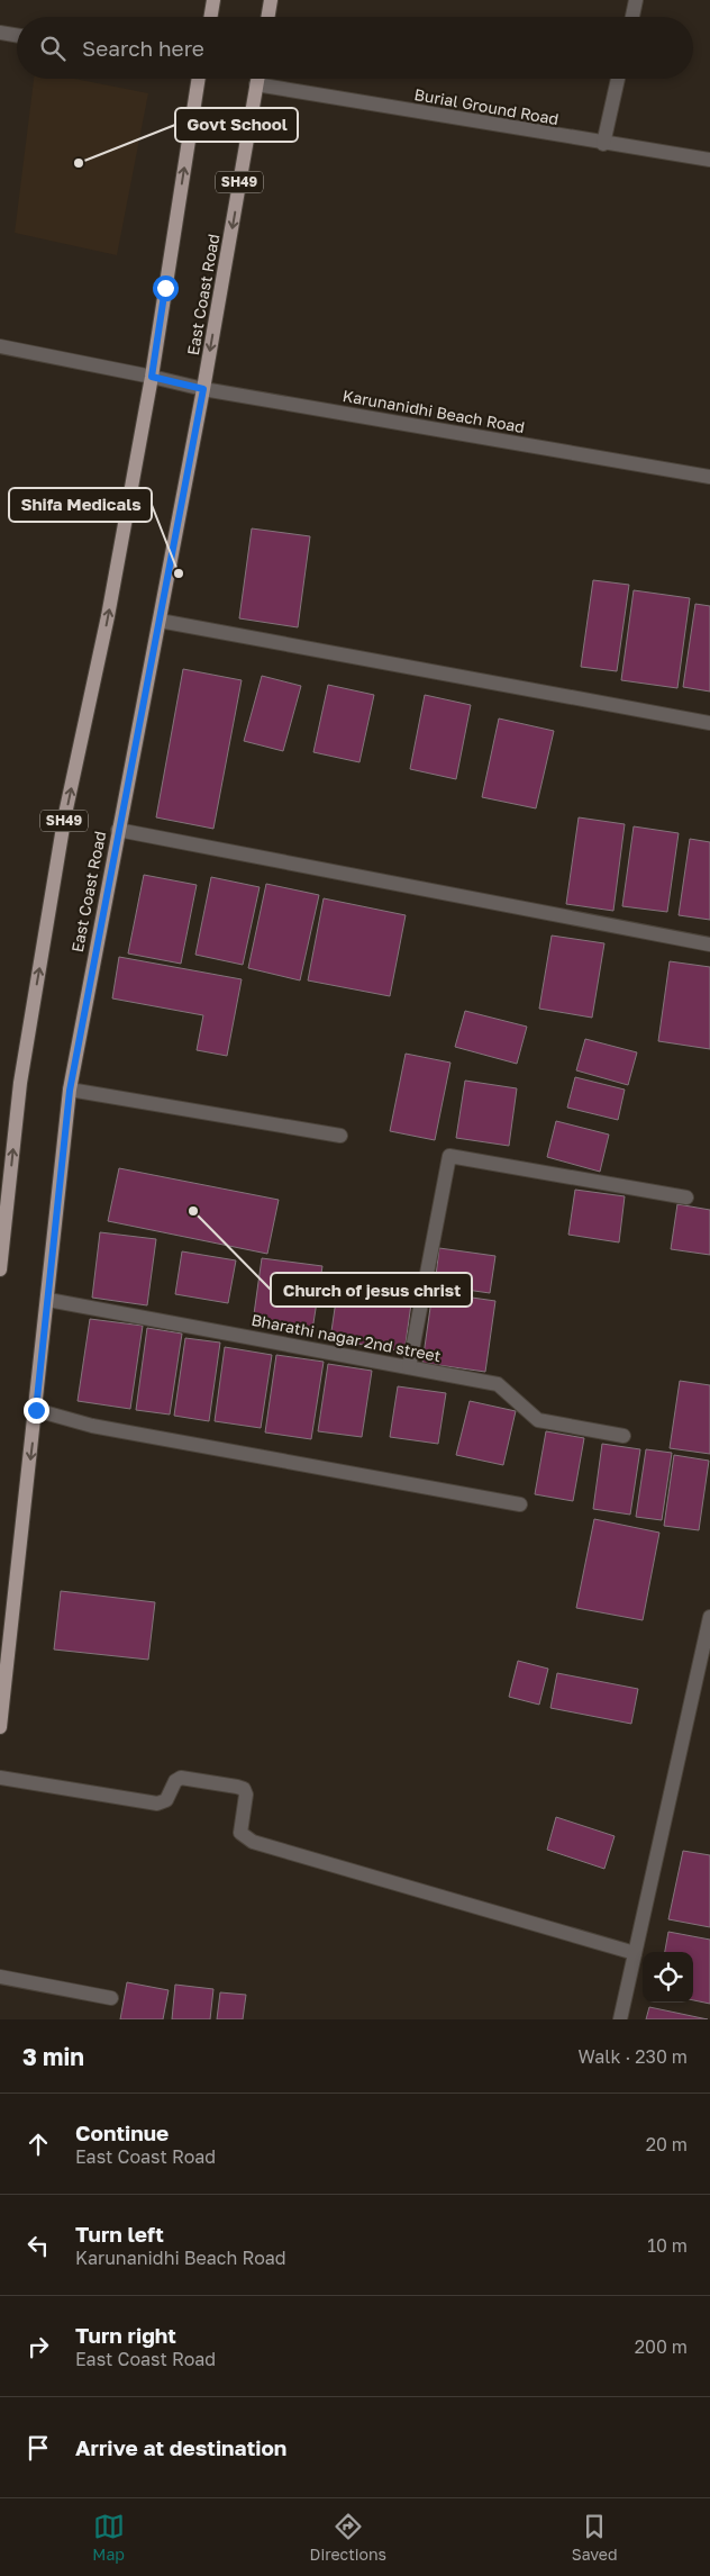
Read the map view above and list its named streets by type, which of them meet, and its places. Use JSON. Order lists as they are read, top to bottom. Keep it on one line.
{"streets":{"main road":["SH49","East Coast Road"],"street":["Burial Ground Road","Karunanidhi Beach Road","Bharathi nagar 2nd street"]},"crossings":[["Burial Ground Road","East Coast Road"],["SH49","Karunanidhi Beach Road"],["East Coast Road","Karunanidhi Beach Road"],["East Coast Road","Bharathi nagar 2nd street"]],"places":["Govt School","Shifa Medicals","Church of jesus christ"],"page":{"search":"Search here","heading":["3 min","Walk · 230 m"],"list":[["Continue","East Coast Road","20 m"],["Turn left","Karunanidhi Beach Road","10 m"],["Turn right","East Coast Road","200 m"],"Arrive at destination"],"nav":["Map","Directions","Saved"]}}
